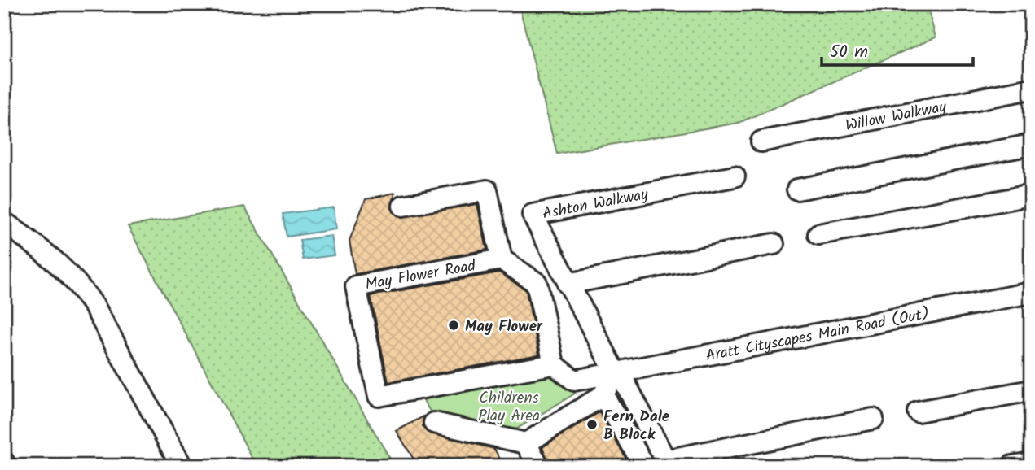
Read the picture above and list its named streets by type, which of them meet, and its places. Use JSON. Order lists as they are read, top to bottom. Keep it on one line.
{"streets":{"street":["Willow Walkway","Ashton Walkway","May Flower Road","Aratt Cityscapes Main Road (Out)"]},"crossings":[["Ashton Walkway","Aratt Cityscapes Main Road (Out)"]],"parks":["Childrens Play Area"],"places":["May Flower","Fern Dale B Block"],"scale_bar":"50 m"}
